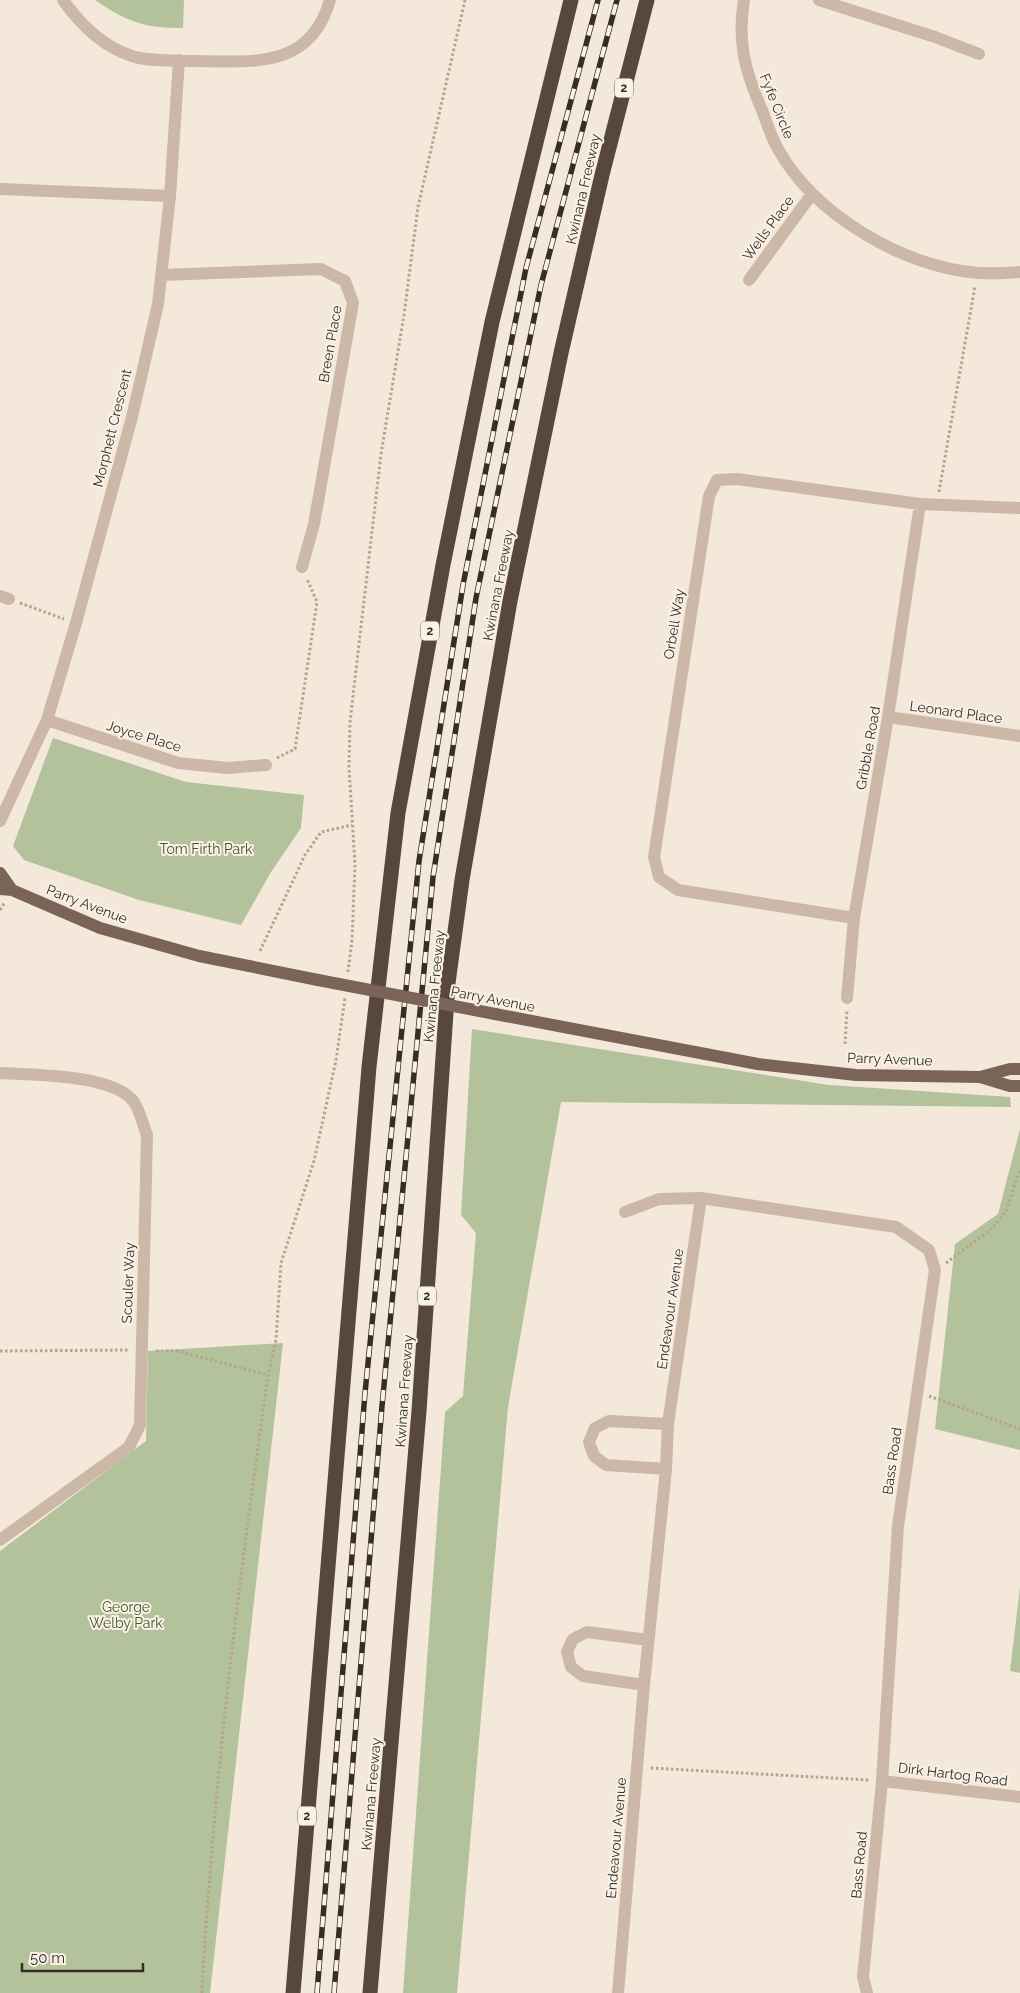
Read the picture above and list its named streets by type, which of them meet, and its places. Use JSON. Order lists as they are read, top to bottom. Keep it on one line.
{"streets":{"highway":["2","Kwinana Freeway"],"main road":["Parry Avenue"],"street":["Fyfe Circle","Wells Place","Breen Place","Morphett Crescent","Orbell Way","Leonard Place","Joyce Place","Gribble Road","Scouler Way","Endeavour Avenue","Bass Road","Dirk Hartog Road"]},"crossings":[["Fyfe Circle","Wells Place"],["Breen Place","Morphett Crescent"],["Morphett Crescent","Joyce Place"],["Orbell Way","Gribble Road"],["Leonard Place","Gribble Road"],["Bass Road","Dirk Hartog Road"]],"parks":["Tom Firth Park","George Welby Park"],"scale_bar":"50 m"}
